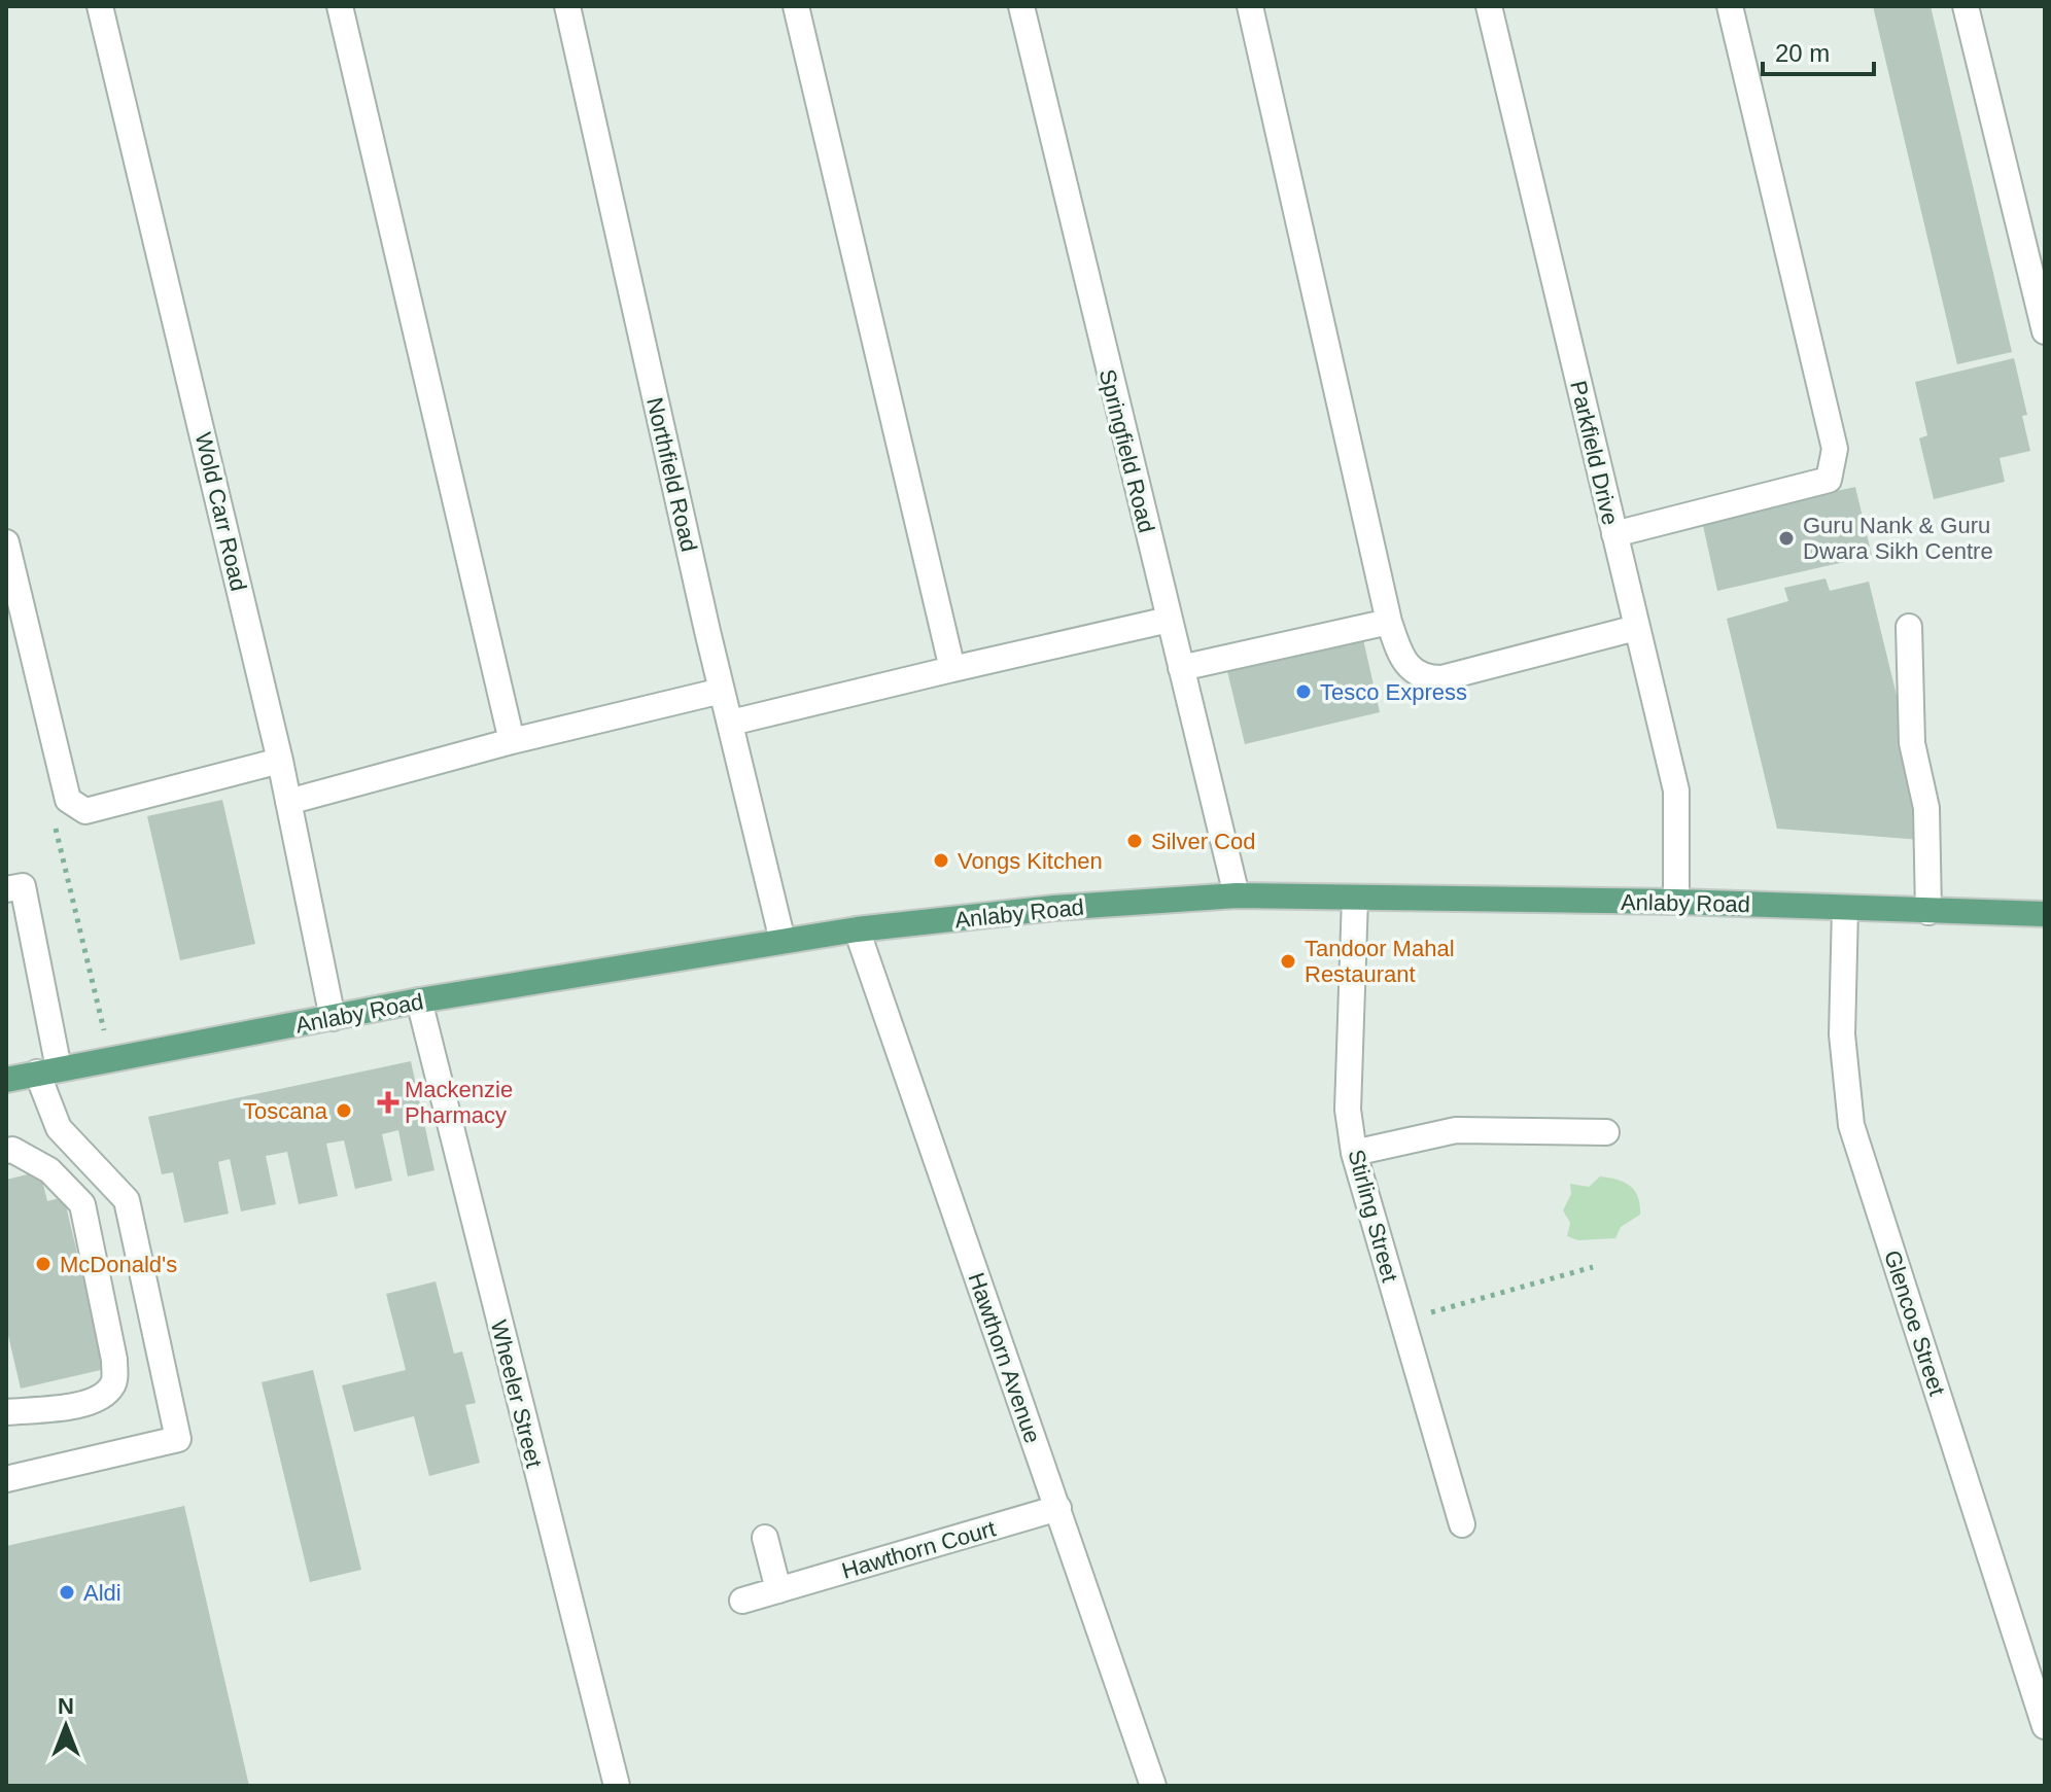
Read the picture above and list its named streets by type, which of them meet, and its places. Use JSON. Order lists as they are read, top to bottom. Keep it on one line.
{"streets":{"main road":["Anlaby Road"],"street":["Springfield Road","Parkfield Drive","Northfield Road","Wold Carr Road","Stirling Street","Glencoe Street","Hawthorn Avenue","Wheeler Street","Hawthorn Court"]},"crossings":[["Springfield Road","Anlaby Road"],["Parkfield Drive","Anlaby Road"],["Northfield Road","Anlaby Road"],["Wold Carr Road","Anlaby Road"],["Anlaby Road","Stirling Street"],["Anlaby Road","Glencoe Street"],["Anlaby Road","Hawthorn Avenue"],["Anlaby Road","Wheeler Street"],["Hawthorn Avenue","Hawthorn Court"]],"places":{"other":["Guru Nank & Guru Dwara Sikh Centre","Tesco Express","Silver Cod","Vongs Kitchen","Tandoor Mahal Restaurant","Toscana","McDonald's","Aldi"],"health":["Mackenzie Pharmacy"]},"scale_bar":"20 m","north":"top"}
